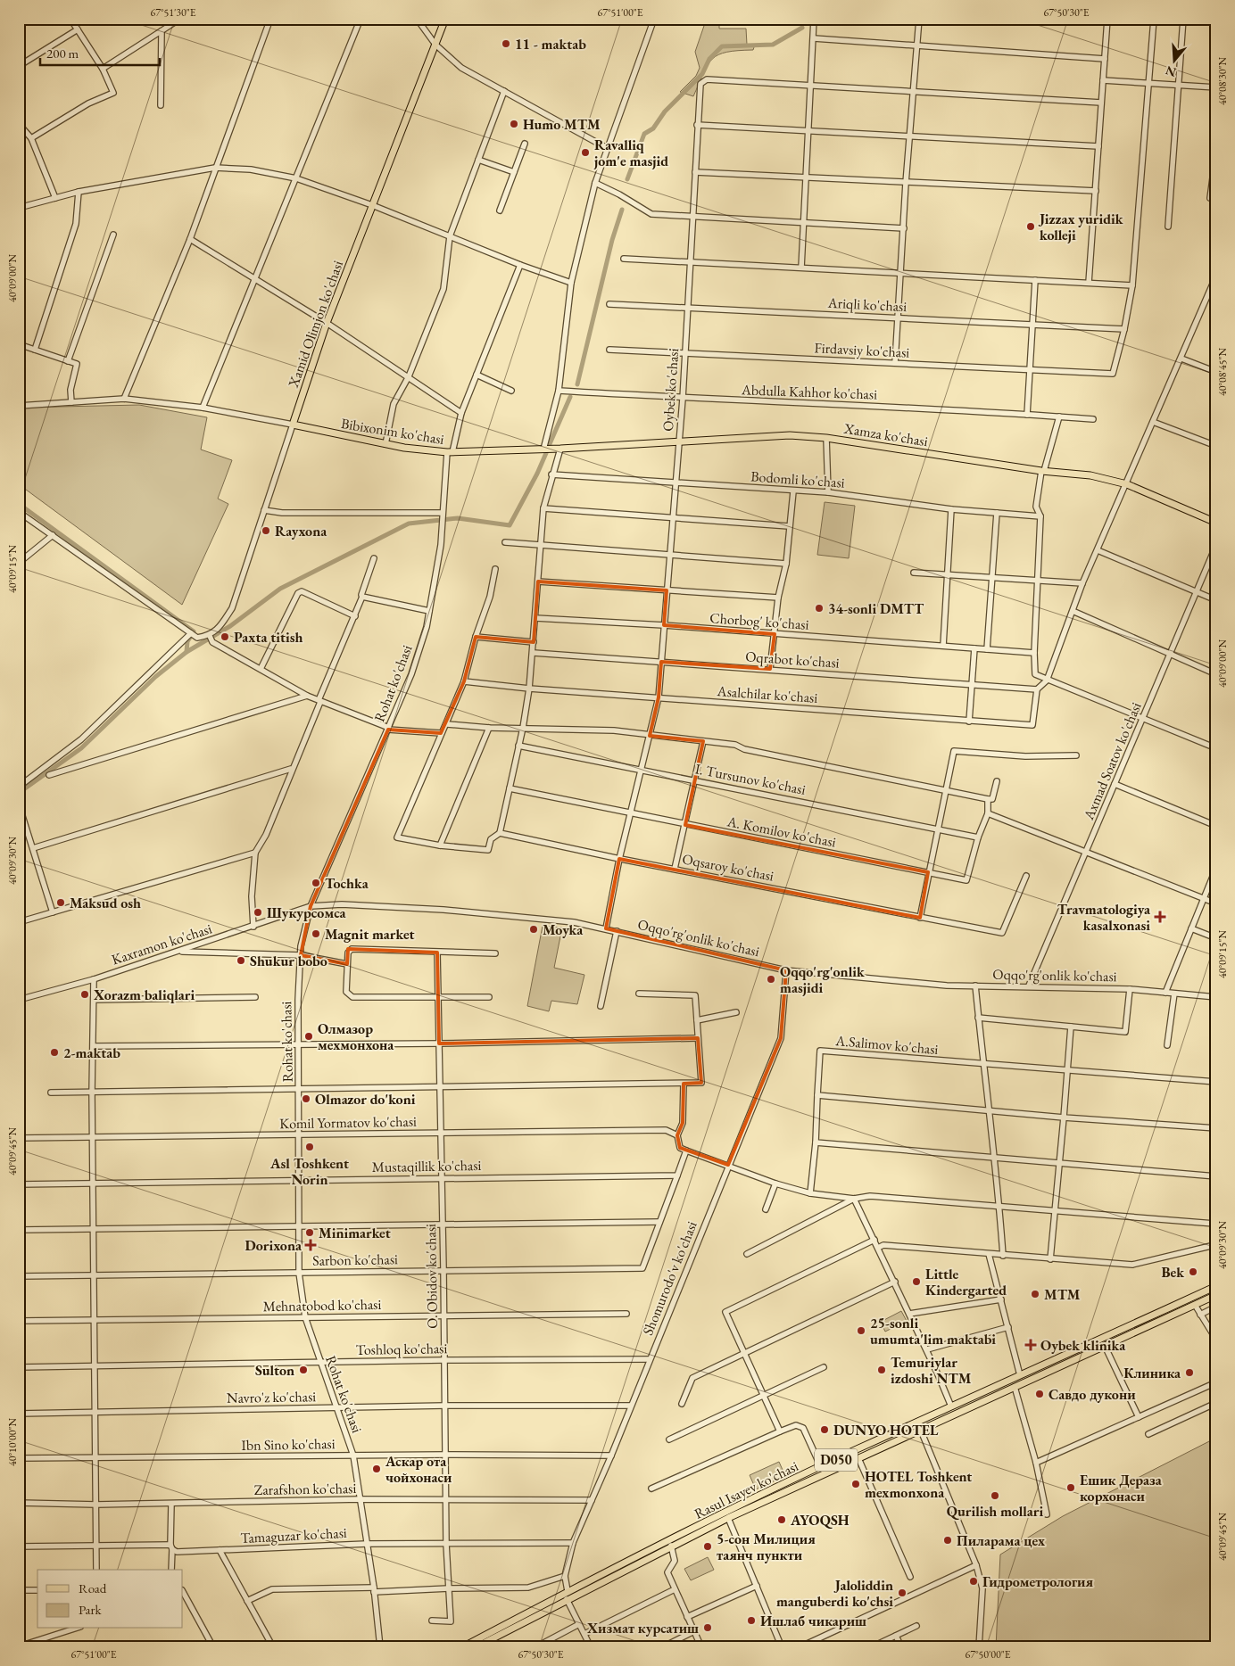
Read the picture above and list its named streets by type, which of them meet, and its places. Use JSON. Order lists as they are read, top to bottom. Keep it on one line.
{"streets":{"main road":["Xamid Olimjon ko'chasi","Bibixonim ko'chasi","Xamza ko'chasi","D050","Rasul Isayev ko'chasi"],"street":["Ariqli ko'chasi","Firdavsiy ko'chasi","Oybek ko'chasi","Abdulla Kahhor ko'chasi","Bodomli ko'chasi","Chorbog' ko'chasi","Oqrabot ko'chasi","Rohat ko'chasi","Asalchilar ko'chasi","Axmad Soatov ko'chasi","I. Tursunov ko'chasi","A. Komilov ko'chasi","Oqsaroy ko'chasi","Oqqo'rg'onlik ko'chasi","Kaxramon ko'chasi","A.Salimov ko'chasi","Komil Yormatov ko'chasi","Mustaqillik ko'chasi","Sarbon ko'chasi","O. Obidov ko'chasi","Shomurodo'v ko'chasi","Mehnatobod ko'chasi","Toshloq ko'chasi","Navro'z ko'chasi","Ibn Sino ko'chasi","Zarafshon ko'chasi","Tamaguzar ko'chasi"]},"crossings":[["Ariqli ko'chasi","Firdavsiy ko'chasi"],["Ariqli ko'chasi","Oybek ko'chasi"],["Xamid Olimjon ko'chasi","Bibixonim ko'chasi"],["Firdavsiy ko'chasi","Oybek ko'chasi"],["Oybek ko'chasi","Abdulla Kahhor ko'chasi"],["Oybek ko'chasi","Xamza ko'chasi"],["Oybek ko'chasi","Bodomli ko'chasi"],["Oybek ko'chasi","Chorbog' ko'chasi"],["Oybek ko'chasi","Oqrabot ko'chasi"],["Oybek ko'chasi","Asalchilar ko'chasi"],["Oybek ko'chasi","I. Tursunov ko'chasi"],["Oybek ko'chasi","A. Komilov ko'chasi"],["Oybek ko'chasi","Oqsaroy ko'chasi"],["Oybek ko'chasi","Oqqo'rg'onlik ko'chasi"],["Bibixonim ko'chasi","Xamza ko'chasi"],["Bibixonim ko'chasi","Rohat ko'chasi"],["Oqrabot ko'chasi","Asalchilar ko'chasi"],["Rohat ko'chasi","Oqqo'rg'onlik ko'chasi"],["Rohat ko'chasi","Kaxramon ko'chasi"],["Rohat ko'chasi","Komil Yormatov ko'chasi"],["Rohat ko'chasi","Mustaqillik ko'chasi"],["Rohat ko'chasi","Sarbon ko'chasi"],["Rohat ko'chasi","Mehnatobod ko'chasi"],["Rohat ko'chasi","Toshloq ko'chasi"],["Rohat ko'chasi","Navro'z ko'chasi"],["Rohat ko'chasi","Ibn Sino ko'chasi"],["Rohat ko'chasi","Zarafshon ko'chasi"],["Rohat ko'chasi","Tamaguzar ko'chasi"],["Axmad Soatov ko'chasi","Oqqo'rg'onlik ko'chasi"],["I. Tursunov ko'chasi","A. Komilov ko'chasi"],["Oqqo'rg'onlik ko'chasi","Kaxramon ko'chasi"],["Oqqo'rg'onlik ko'chasi","Shomurodo'v ko'chasi"],["Komil Yormatov ko'chasi","O. Obidov ko'chasi"],["Mustaqillik ko'chasi","Sarbon ko'chasi"],["Mustaqillik ko'chasi","O. Obidov ko'chasi"],["Sarbon ko'chasi","O. Obidov ko'chasi"],["O. Obidov ko'chasi","Mehnatobod ko'chasi"],["O. Obidov ko'chasi","Toshloq ko'chasi"],["O. Obidov ko'chasi","Navro'z ko'chasi"],["O. Obidov ko'chasi","Ibn Sino ko'chasi"],["O. Obidov ko'chasi","Zarafshon ko'chasi"],["O. Obidov ko'chasi","Tamaguzar ko'chasi"],["Shomurodo'v ko'chasi","Toshloq ko'chasi"],["Shomurodo'v ko'chasi","Navro'z ko'chasi"],["Shomurodo'v ko'chasi","Ibn Sino ko'chasi"],["Shomurodo'v ko'chasi","Zarafshon ko'chasi"],["Shomurodo'v ko'chasi","Rasul Isayev ko'chasi"],["Shomurodo'v ko'chasi","Tamaguzar ko'chasi"]],"places":{"other":["11 - maktab","Humo MTM","Ravalliq jom'e masjid","Jizzax yuridik kolleji","Rayxona","34-sonli DMTT","Paxta titish","Tochka","Maksud osh","Шукурсомса","Moyka","Magnit market","Shukur bobo","Oqqo'rg'onlik masjidi","Xorazm baliqlari","Олмазор мехмонхона","2-maktab","Olmazor do'koni","Asl Toshkent Norin","Minimarket","Bek","Little Kindergarted","MTM","25-sonli umumta'lim maktabi","Sulton","Temuriylar izdoshi NTM","Клиника","Савдо дукони","DUNYO HOTEL","Аскар ота чойхонаси","HOTEL Toshkent mexmonxona","Ешик Дераза корхонаси","Qurilish mollari","AYOQSH","Пиларама цех","5-сон Милиция таянч пункти","Гидрометрология","Jaloliddin manguberdi ko'chsi","Ишлаб чикариш","Хизмат курсатиш"],"health":["Travmatologiya kasalxonasi","Dorixona","Oybek klinika"]},"legend":["Road","Park"],"scale_bar":"200 m","north":"bottom","coordinates":["67°51'30\"E","67°51'00\"E","67°50'30\"E","40°08'30\"N","40°09'00\"N","40°08'45\"N","40°09'15\"N","40°09'30\"N","40°09'45\"N","40°10'00\"N","67°50'00\"E"]}
